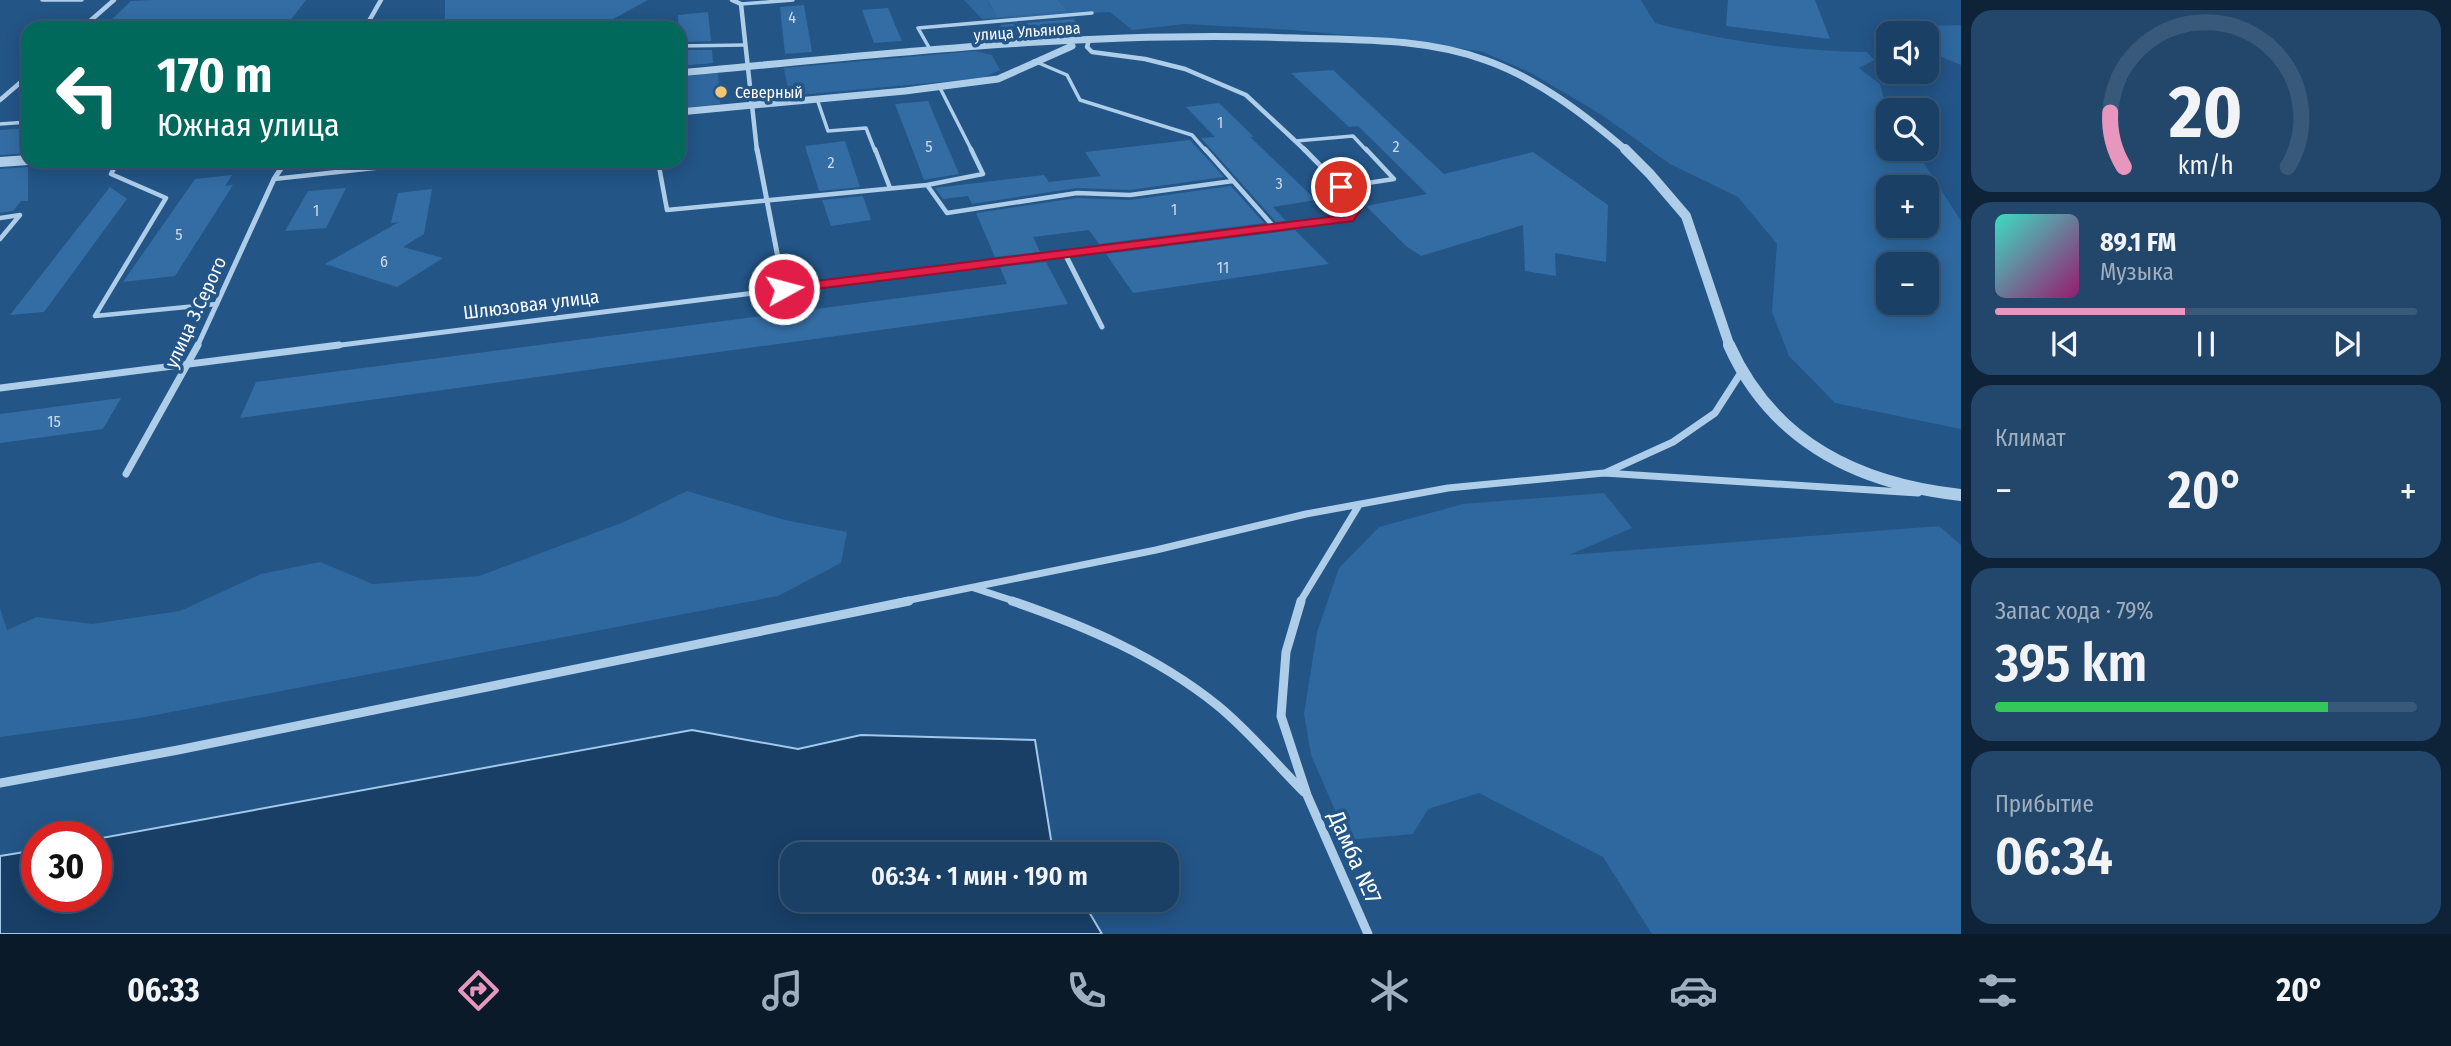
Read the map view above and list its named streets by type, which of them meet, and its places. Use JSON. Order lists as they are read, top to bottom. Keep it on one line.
{"streets":{"street":["улица Ульянова","Шлюзовая улица","улица З.Серого","Дамба №7"]},"crossings":[["Шлюзовая улица","улица З.Серого"]],"places":["Северный"],"house_numbers":["4","1","5","2","2","3","1","1","5","6","11","15"],"page":{"map_buttons":["+","−"],"turn":["170 m","Южная улица"],"song":["89.1 FM","Музыка"],"tile":["Климат",["Запас хода · 79%","395 km"],["Прибытие","06:34"]],"heat":["−","20°","+"],"limit":"30","trip":"06:34 · 1 мин · 190 m","tabs":["06:33","20°"],"gauge":["20","km/h"]}}
